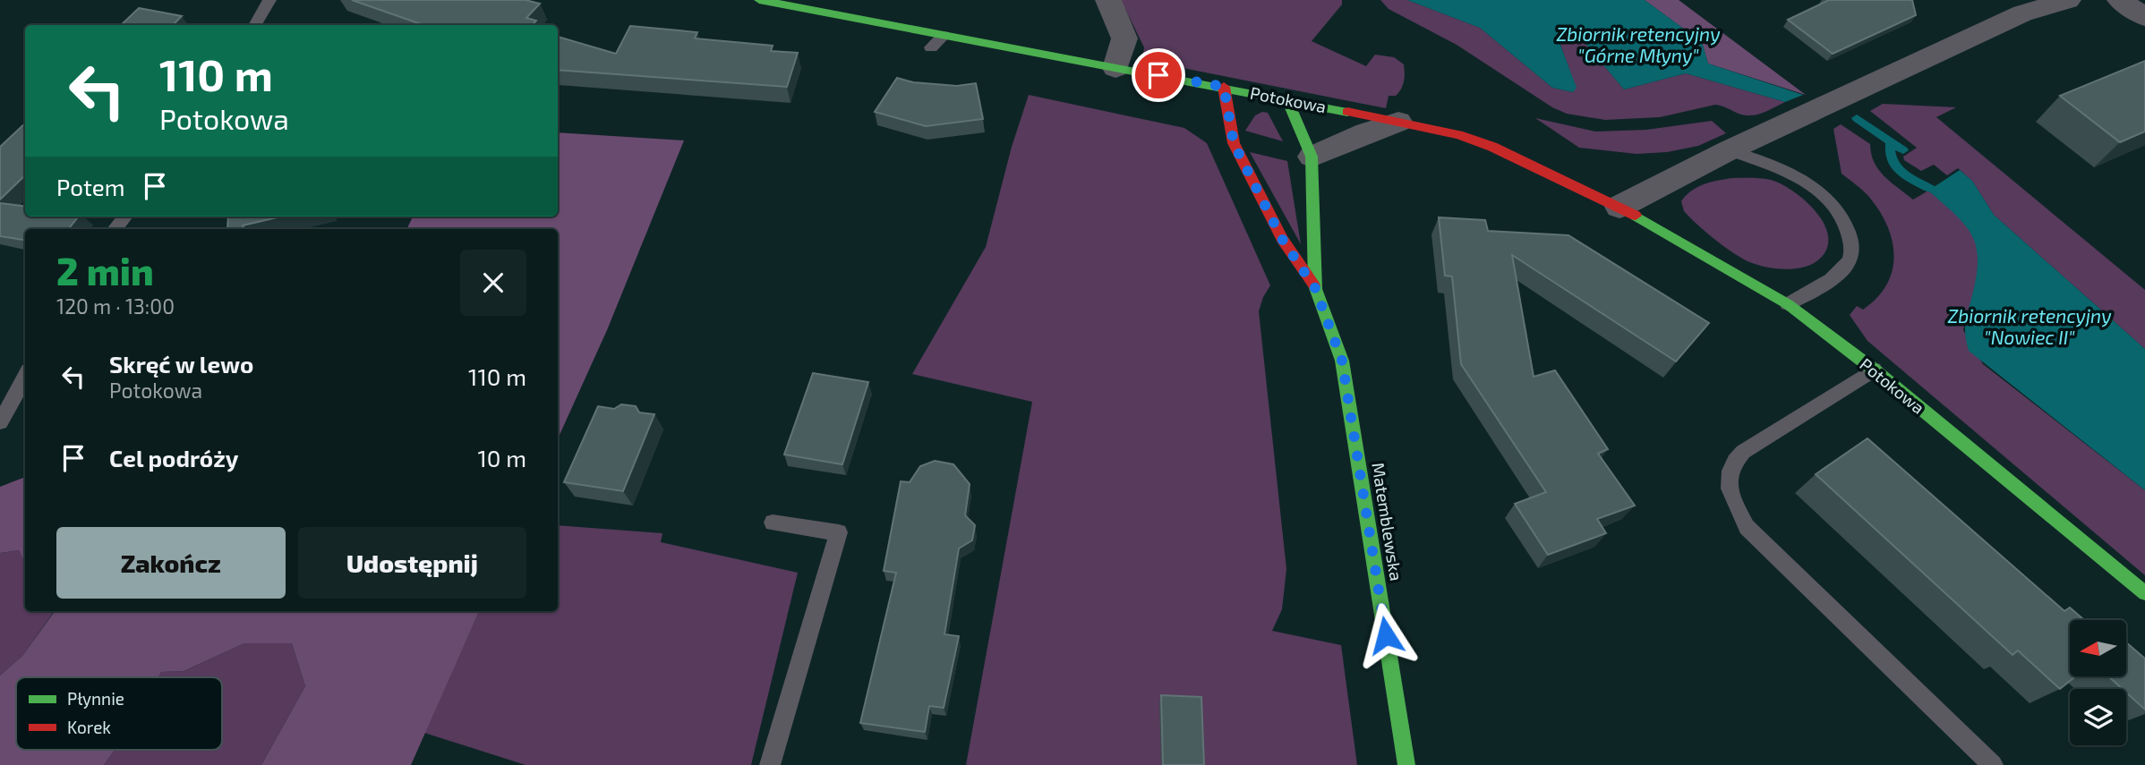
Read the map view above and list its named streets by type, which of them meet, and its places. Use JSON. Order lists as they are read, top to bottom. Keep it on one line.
{"streets":{"street":["Potokowa","Matemblewska"]},"crossings":[["Potokowa","Matemblewska"]],"water":["Zbiornik retencyjny \"Górne Młyny\"","Zbiornik retencyjny \"Nowiec II\""],"legend":["Płynnie","Korek"],"north":"left","page":{"turn":["110 m","Potokowa"],"then":"Potem","heading":["2 min","120 m · 13:00"],"list":[{"name":"Skręć w lewo","note":"Potokowa","value":"110 m"},{"name":"Cel podróży","value":"10 m"}],"buttons":["Zakończ","Udostępnij"]}}
